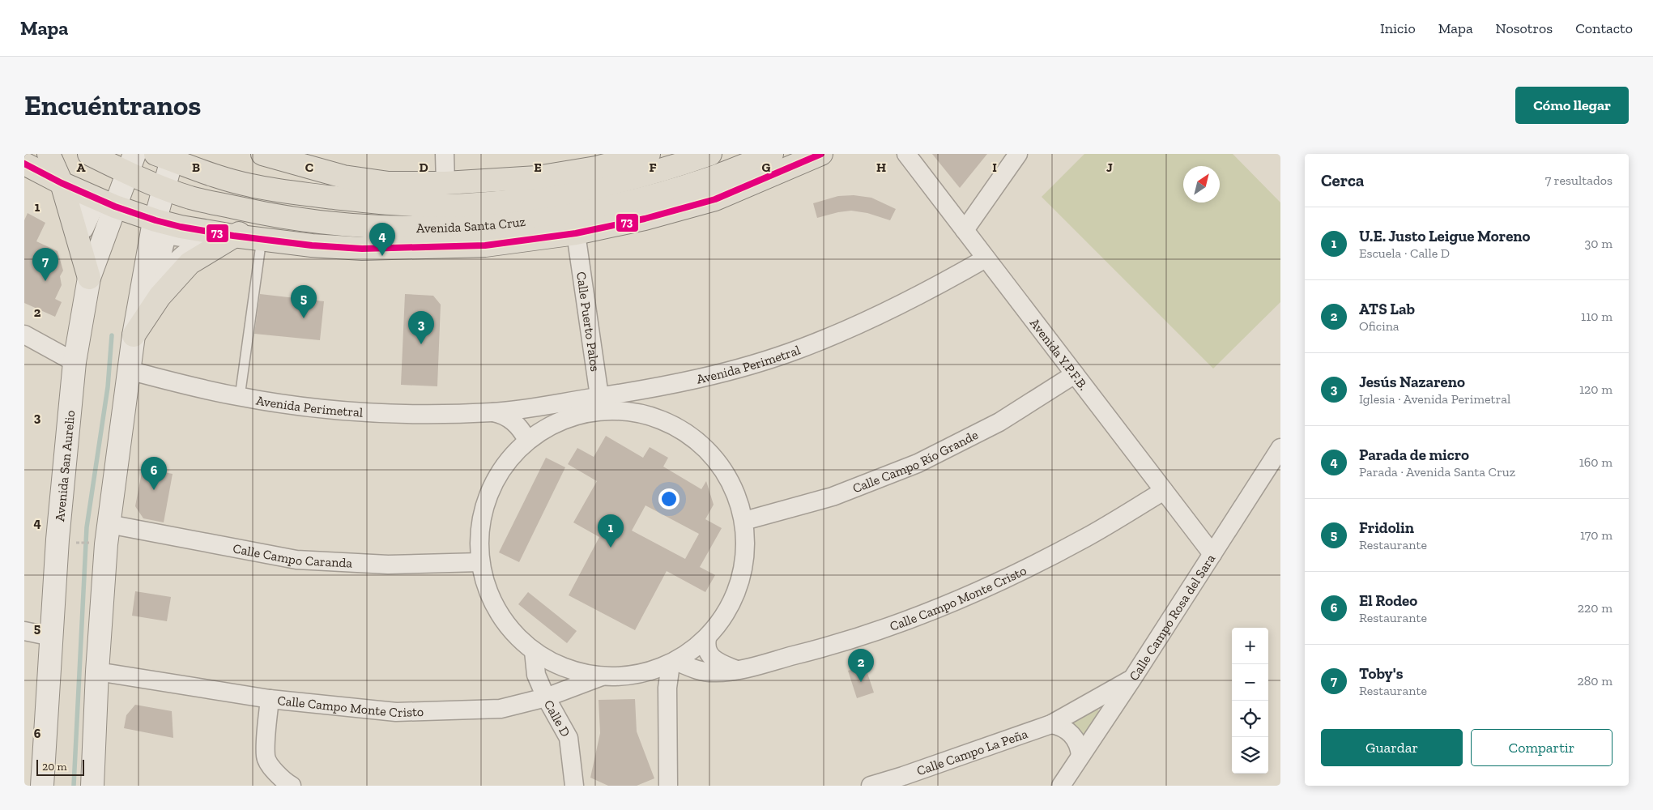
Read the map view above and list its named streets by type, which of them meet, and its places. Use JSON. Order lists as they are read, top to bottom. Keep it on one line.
{"streets":{"main road":["Avenida Santa Cruz","Avenida San Aurelio"],"street":["Calle Puerto Palos","Avenida Y.P.F.B.","Avenida Perimetral","Calle Campo Río Grande","Calle Campo Caranda","Calle Campo Monte Cristo","Calle Campo Rosa del Sara","Calle D","Calle Campo La Peña"]},"crossings":[["Avenida Santa Cruz","Calle Puerto Palos"],["Avenida Santa Cruz","Avenida San Aurelio"],["Calle Puerto Palos","Avenida Perimetral"],["Avenida Y.P.F.B.","Avenida Perimetral"],["Avenida Y.P.F.B.","Calle Campo Río Grande"],["Avenida Y.P.F.B.","Calle Campo Monte Cristo"],["Avenida Y.P.F.B.","Calle Campo Rosa del Sara"],["Calle Campo Monte Cristo","Calle D"],["Calle Campo Rosa del Sara","Calle Campo La Peña"]],"lines":["transit line 73"],"scale_bar":"20 m","north":"top right","page":{"header":"Mapa","nav":["Inicio","Mapa","Nosotros","Contacto"],"buttons":["Cómo llegar",["Guardar","Compartir"]],"title":"Encuéntranos","heading":["Cerca","7 resultados"],"list":[{"mark":"1","name":"U.E. Justo Leigue Moreno","note":"Escuela · Calle D","value":"30 m"},{"mark":"2","name":"ATS Lab","note":"Oficina","value":"110 m"},{"mark":"3","name":"Jesús Nazareno","note":"Iglesia · Avenida Perimetral","value":"120 m"},{"mark":"4","name":"Parada de micro","note":"Parada · Avenida Santa Cruz","value":"160 m"},{"mark":"5","name":"Fridolin","note":"Restaurante","value":"170 m"},{"mark":"6","name":"El Rodeo","note":"Restaurante","value":"220 m"},{"mark":"7","name":"Toby's","note":"Restaurante","value":"280 m"}],"pins":["4","7","5","3","6","1","2"],"map_buttons":["+","−"],"scale":"20 m"},"grid":{"columns":["A","B","C","D","E","F","G","H","I","J"],"rows":["1","2","3","4","5","6"]}}
